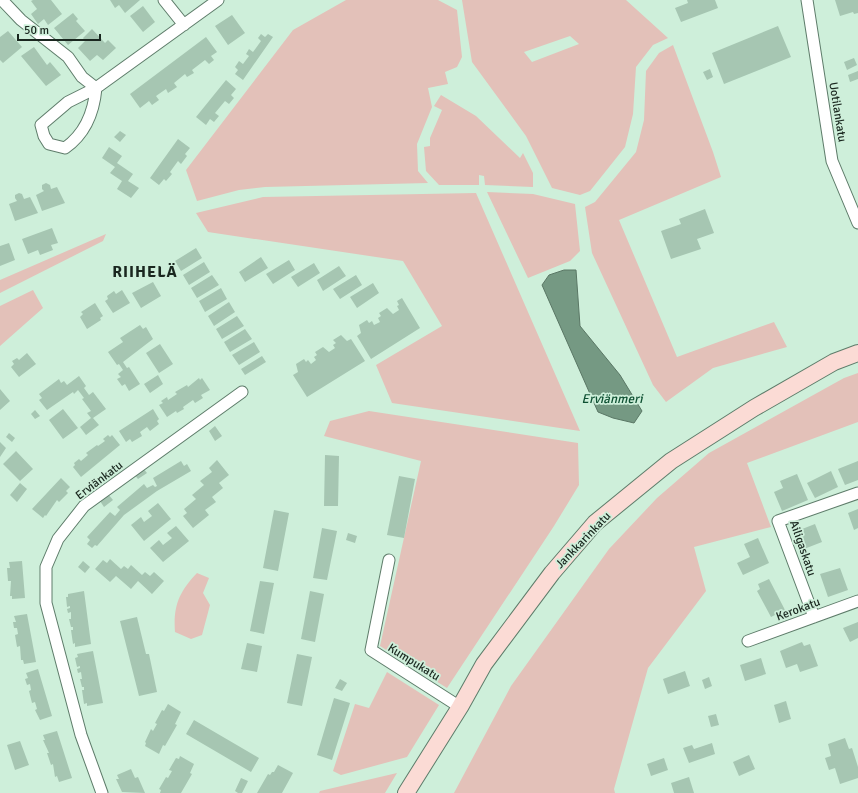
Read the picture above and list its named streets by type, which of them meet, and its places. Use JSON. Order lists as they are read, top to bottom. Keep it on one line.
{"streets":{"street":["Uotilankatu","Erviänkatu","Jankkarinkatu","Ailigaskatu","Kerokatu","Kumpukatu"]},"crossings":[["Jankkarinkatu","Kumpukatu"],["Ailigaskatu","Kerokatu"]],"districts":["RIIHELÄ"],"water":["Erviänmeri"],"scale_bar":"50 m"}
